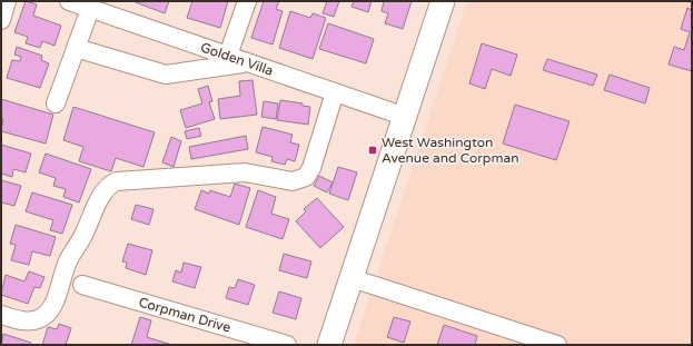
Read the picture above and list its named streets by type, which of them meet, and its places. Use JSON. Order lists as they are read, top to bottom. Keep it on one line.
{"streets":{"street":["Golden Villa","Corpman Drive"]},"places":{"transit":["West Washington Avenue and Corpman"]}}
